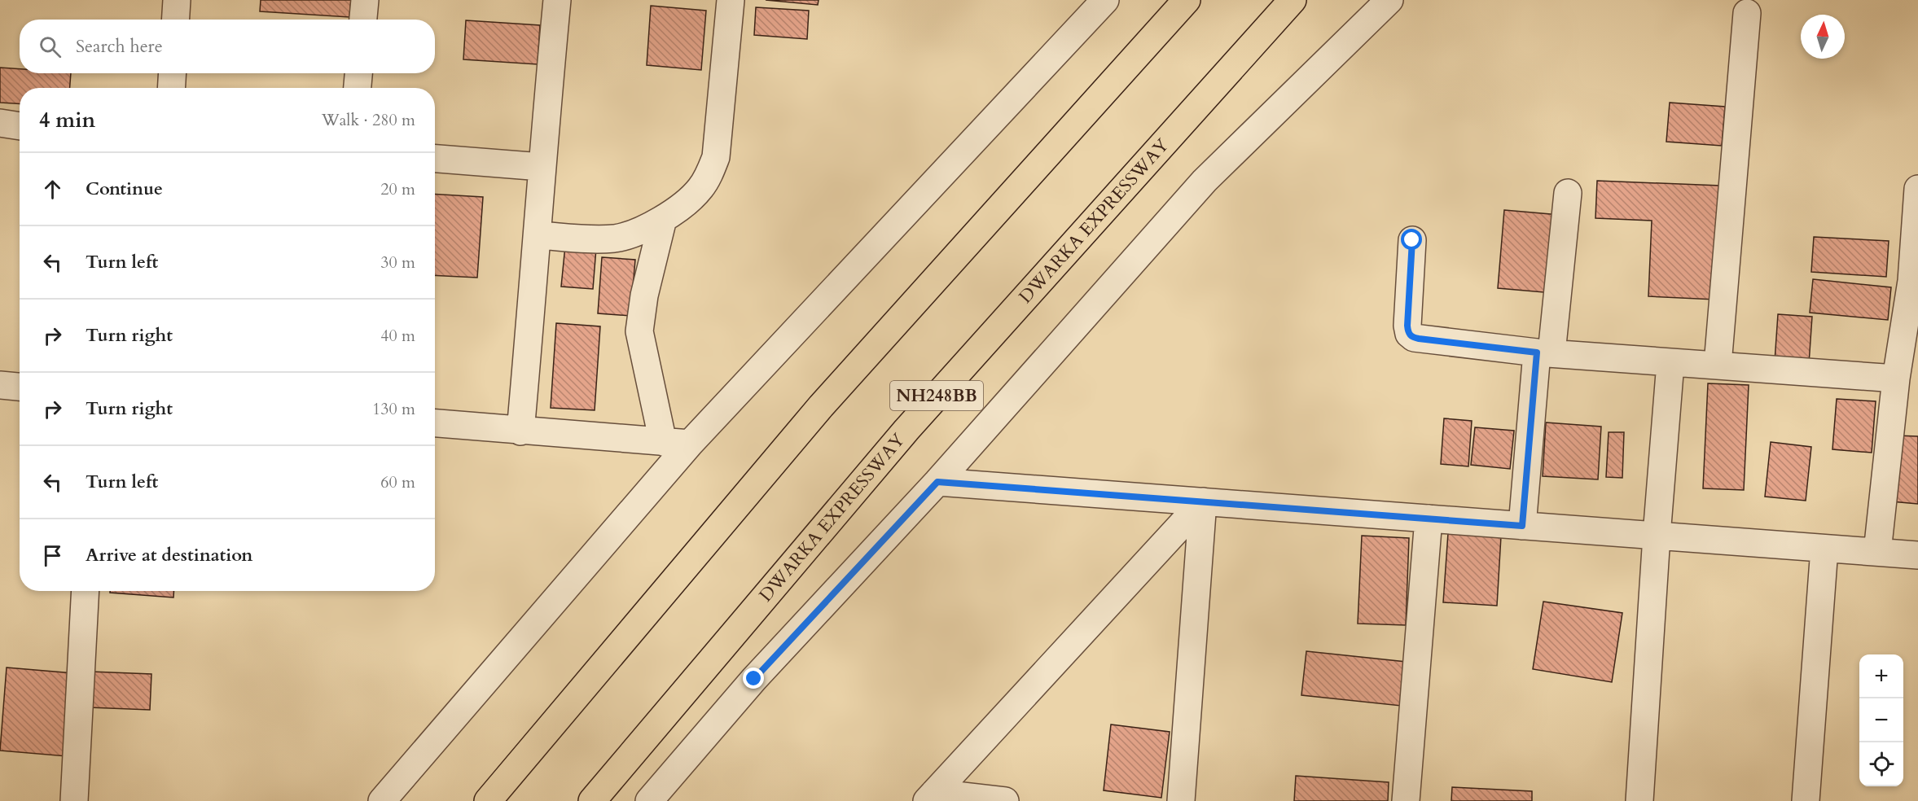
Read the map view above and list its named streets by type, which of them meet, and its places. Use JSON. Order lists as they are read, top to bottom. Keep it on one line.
{"streets":{"highway":["DWARKA EXPRESSWAY","NH248BB"]},"north":"top","page":{"search":"Search here","heading":["4 min","Walk · 280 m"],"list":[["Continue","20 m"],["Turn left","30 m"],["Turn right","40 m"],["Turn right","130 m"],["Turn left","60 m"],"Arrive at destination"],"map_buttons":["+","−"]}}
